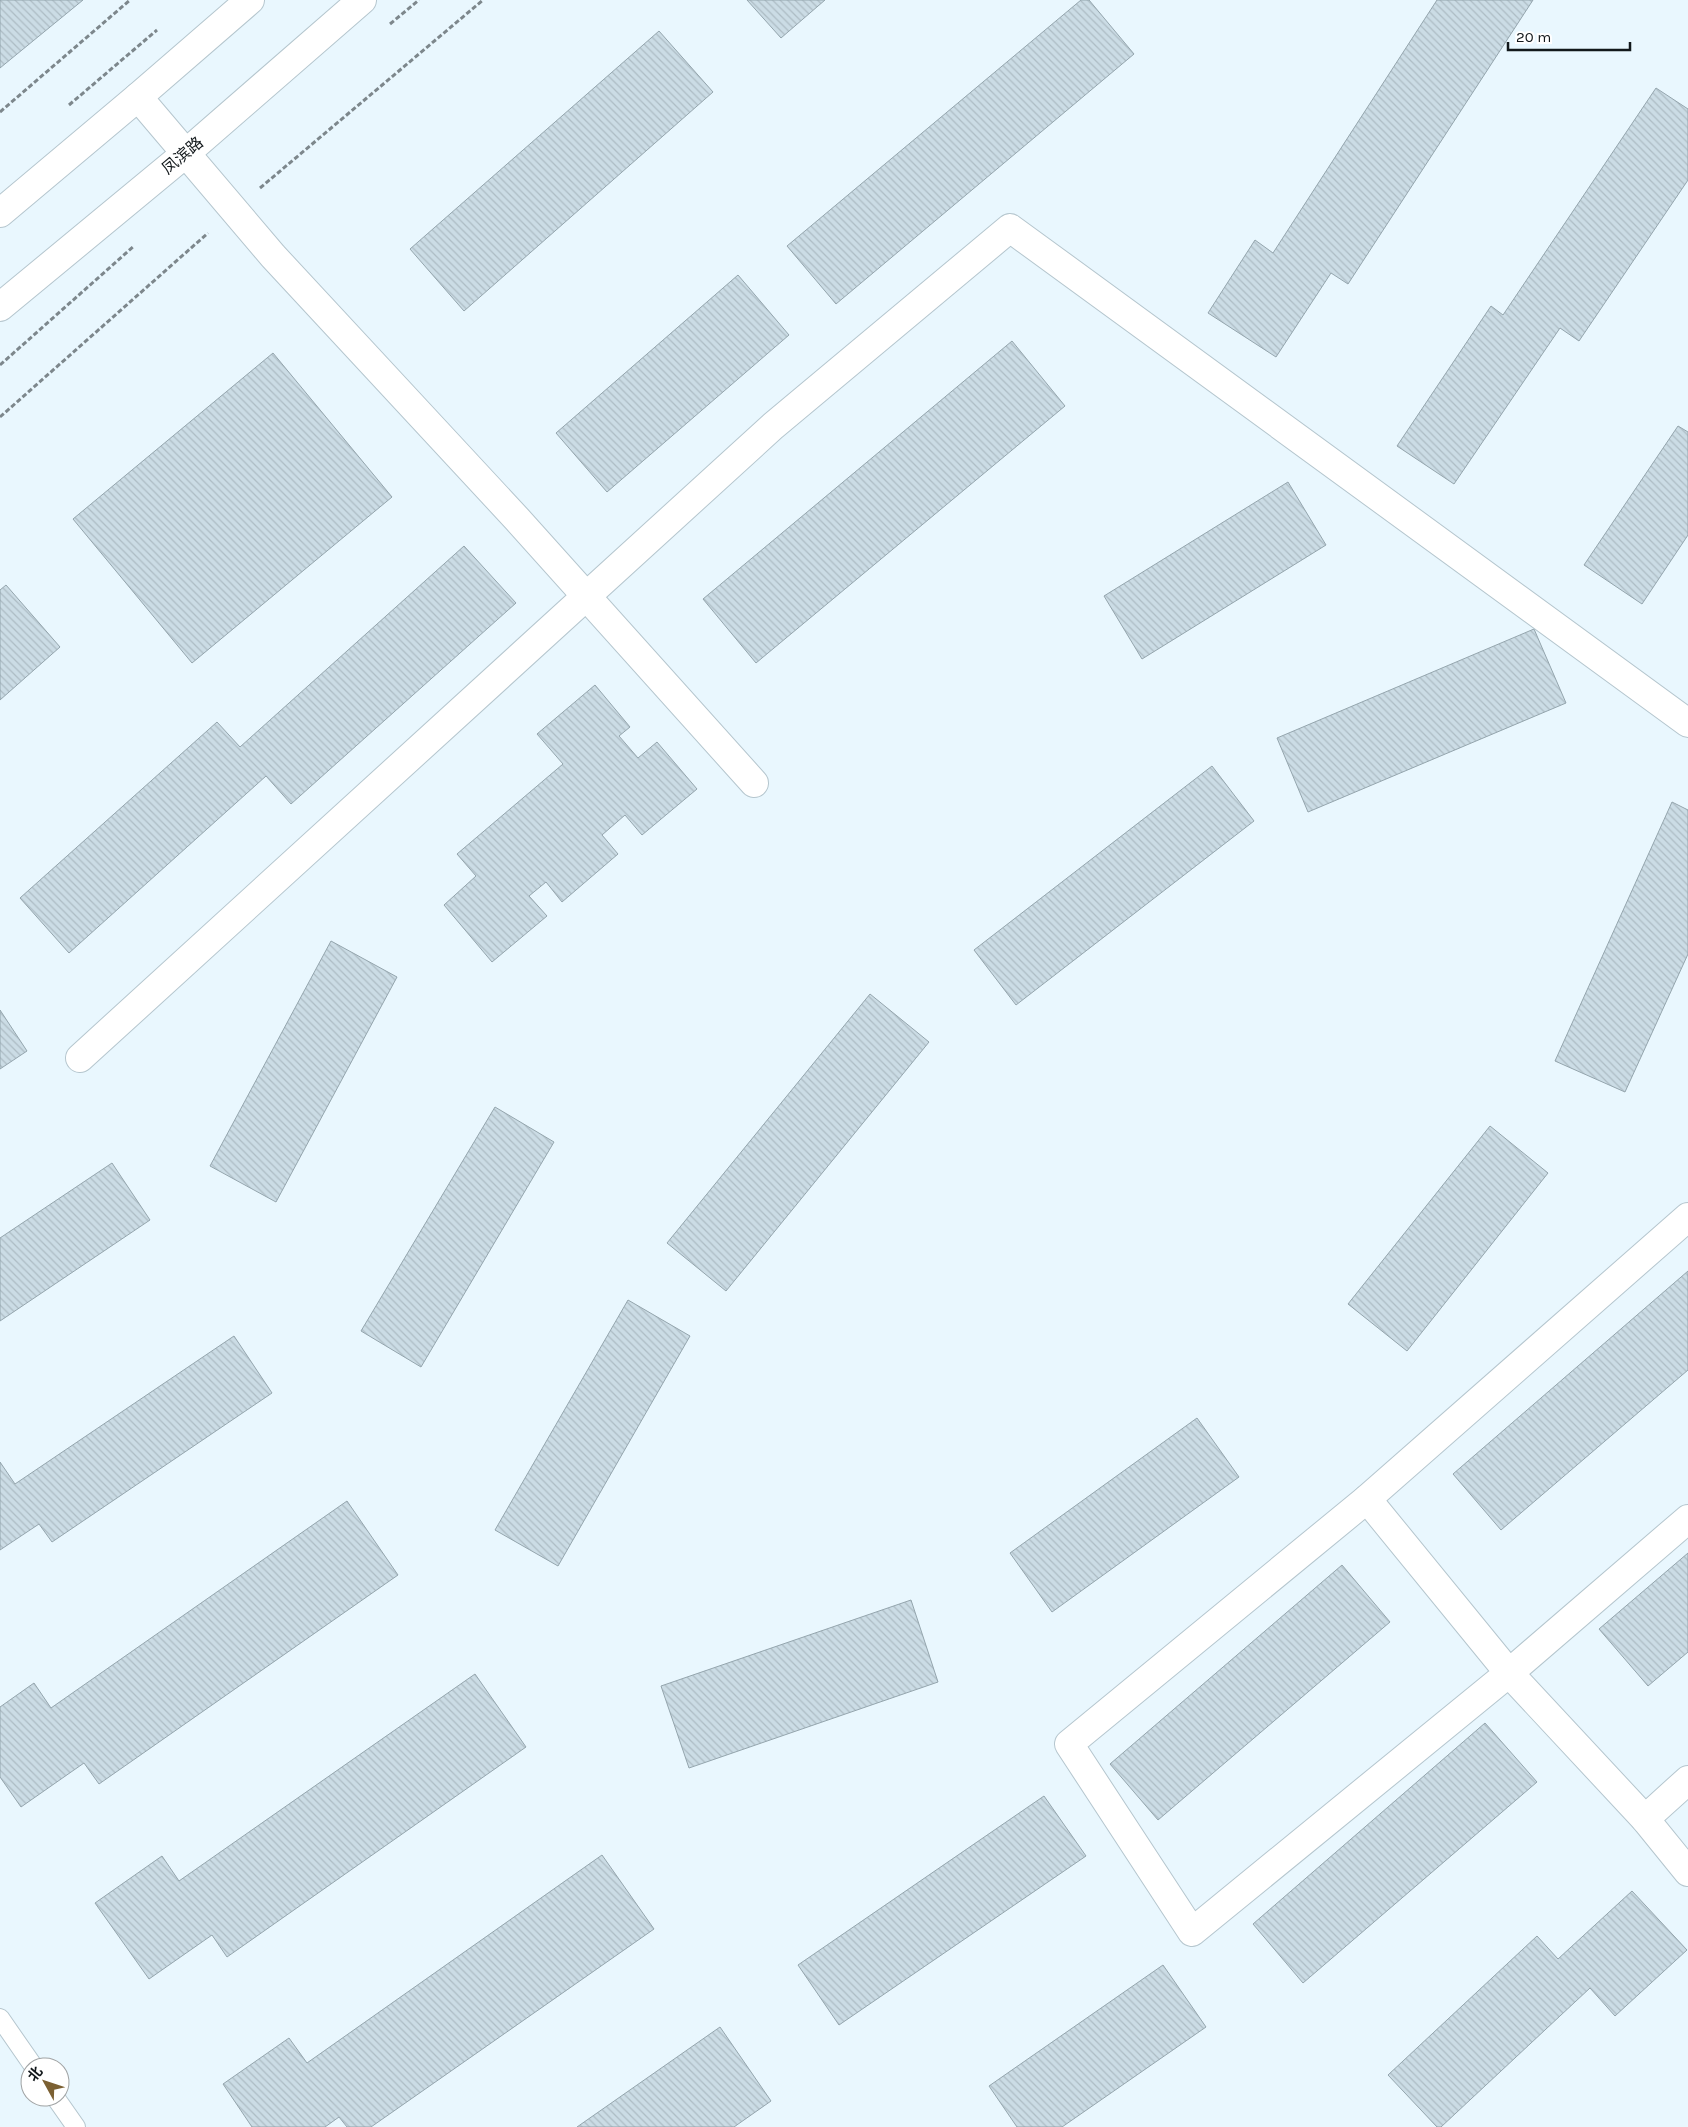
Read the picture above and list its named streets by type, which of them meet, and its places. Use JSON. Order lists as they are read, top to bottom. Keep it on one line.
{"streets":{"street":["凤滨路"]},"scale_bar":"20 m","north":"top left"}
